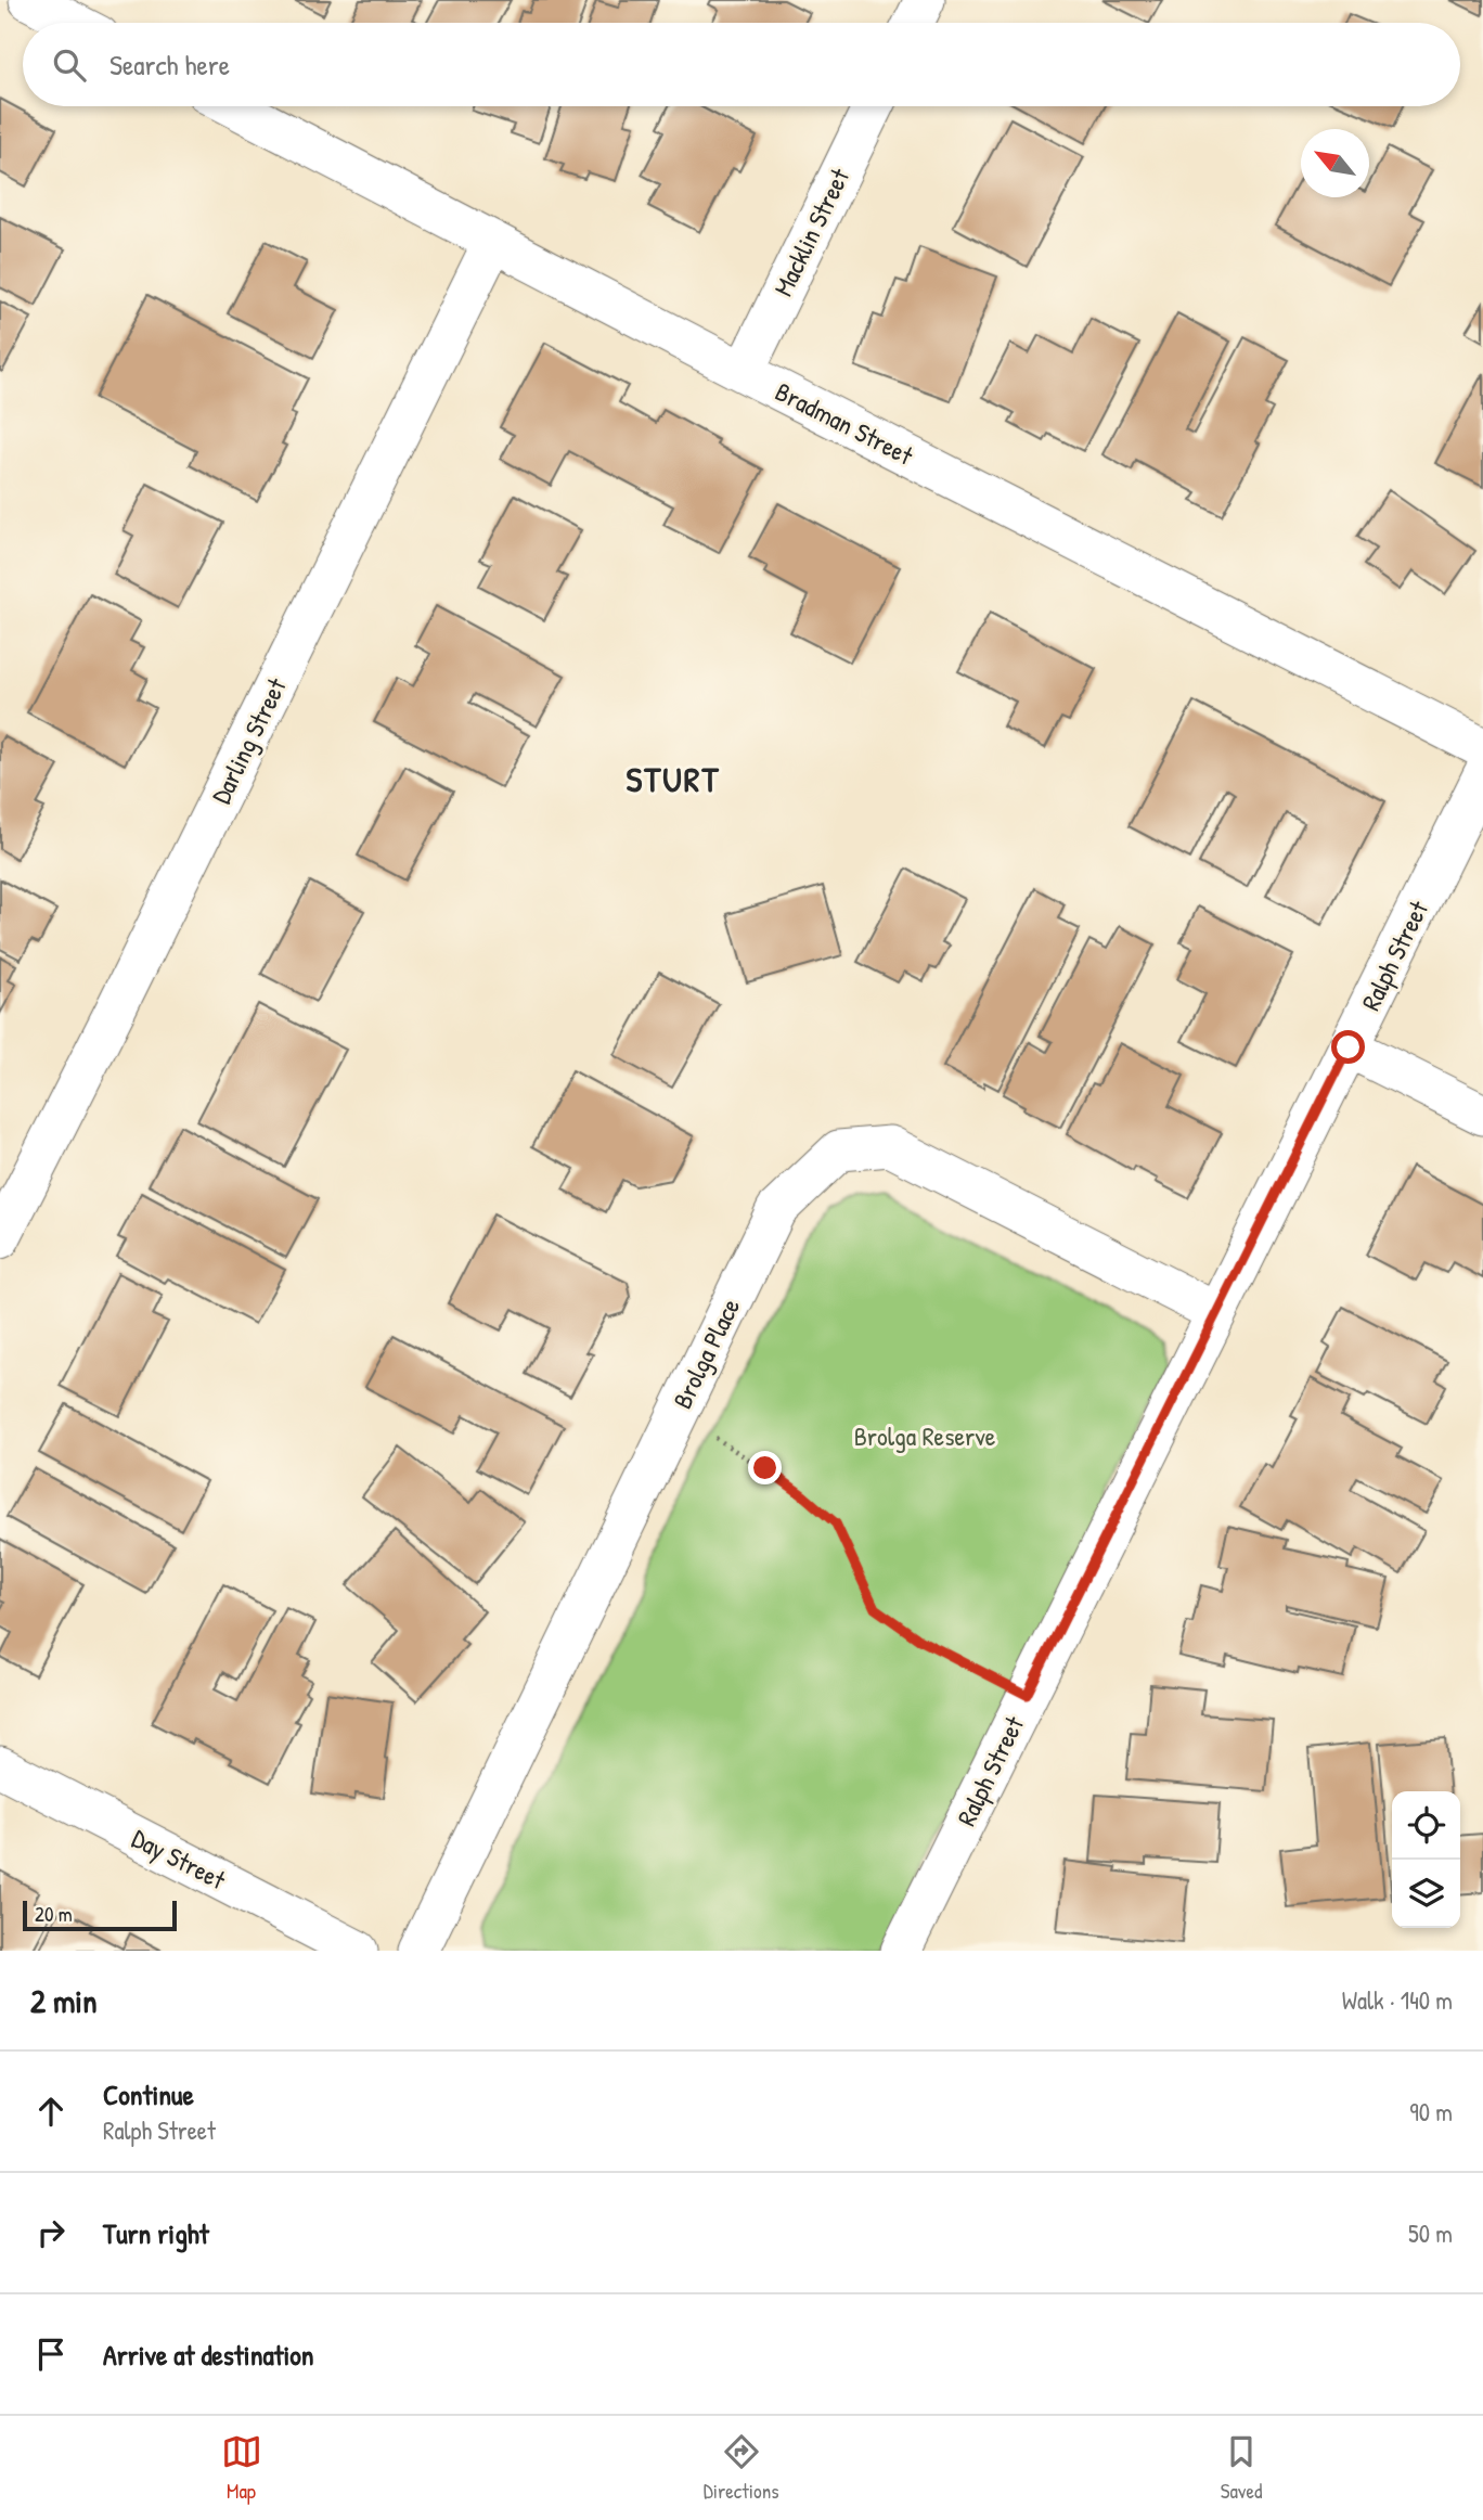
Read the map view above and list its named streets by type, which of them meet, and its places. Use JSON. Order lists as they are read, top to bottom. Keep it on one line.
{"streets":{"street":["Macklin Street","Bradman Street","Darling Street","Ralph Street","Brolga Place","Day Street"]},"crossings":[["Macklin Street","Bradman Street"],["Bradman Street","Darling Street"],["Ralph Street","Brolga Place"]],"districts":["STURT"],"parks":["Brolga Reserve"],"scale_bar":"20 m","north":"top left","page":{"search":"Search here","scale":"20 m","heading":["2 min","Walk · 140 m"],"list":[["Continue","Ralph Street","90 m"],["Turn right","50 m"],"Arrive at destination"],"nav":["Map","Directions","Saved"]}}
